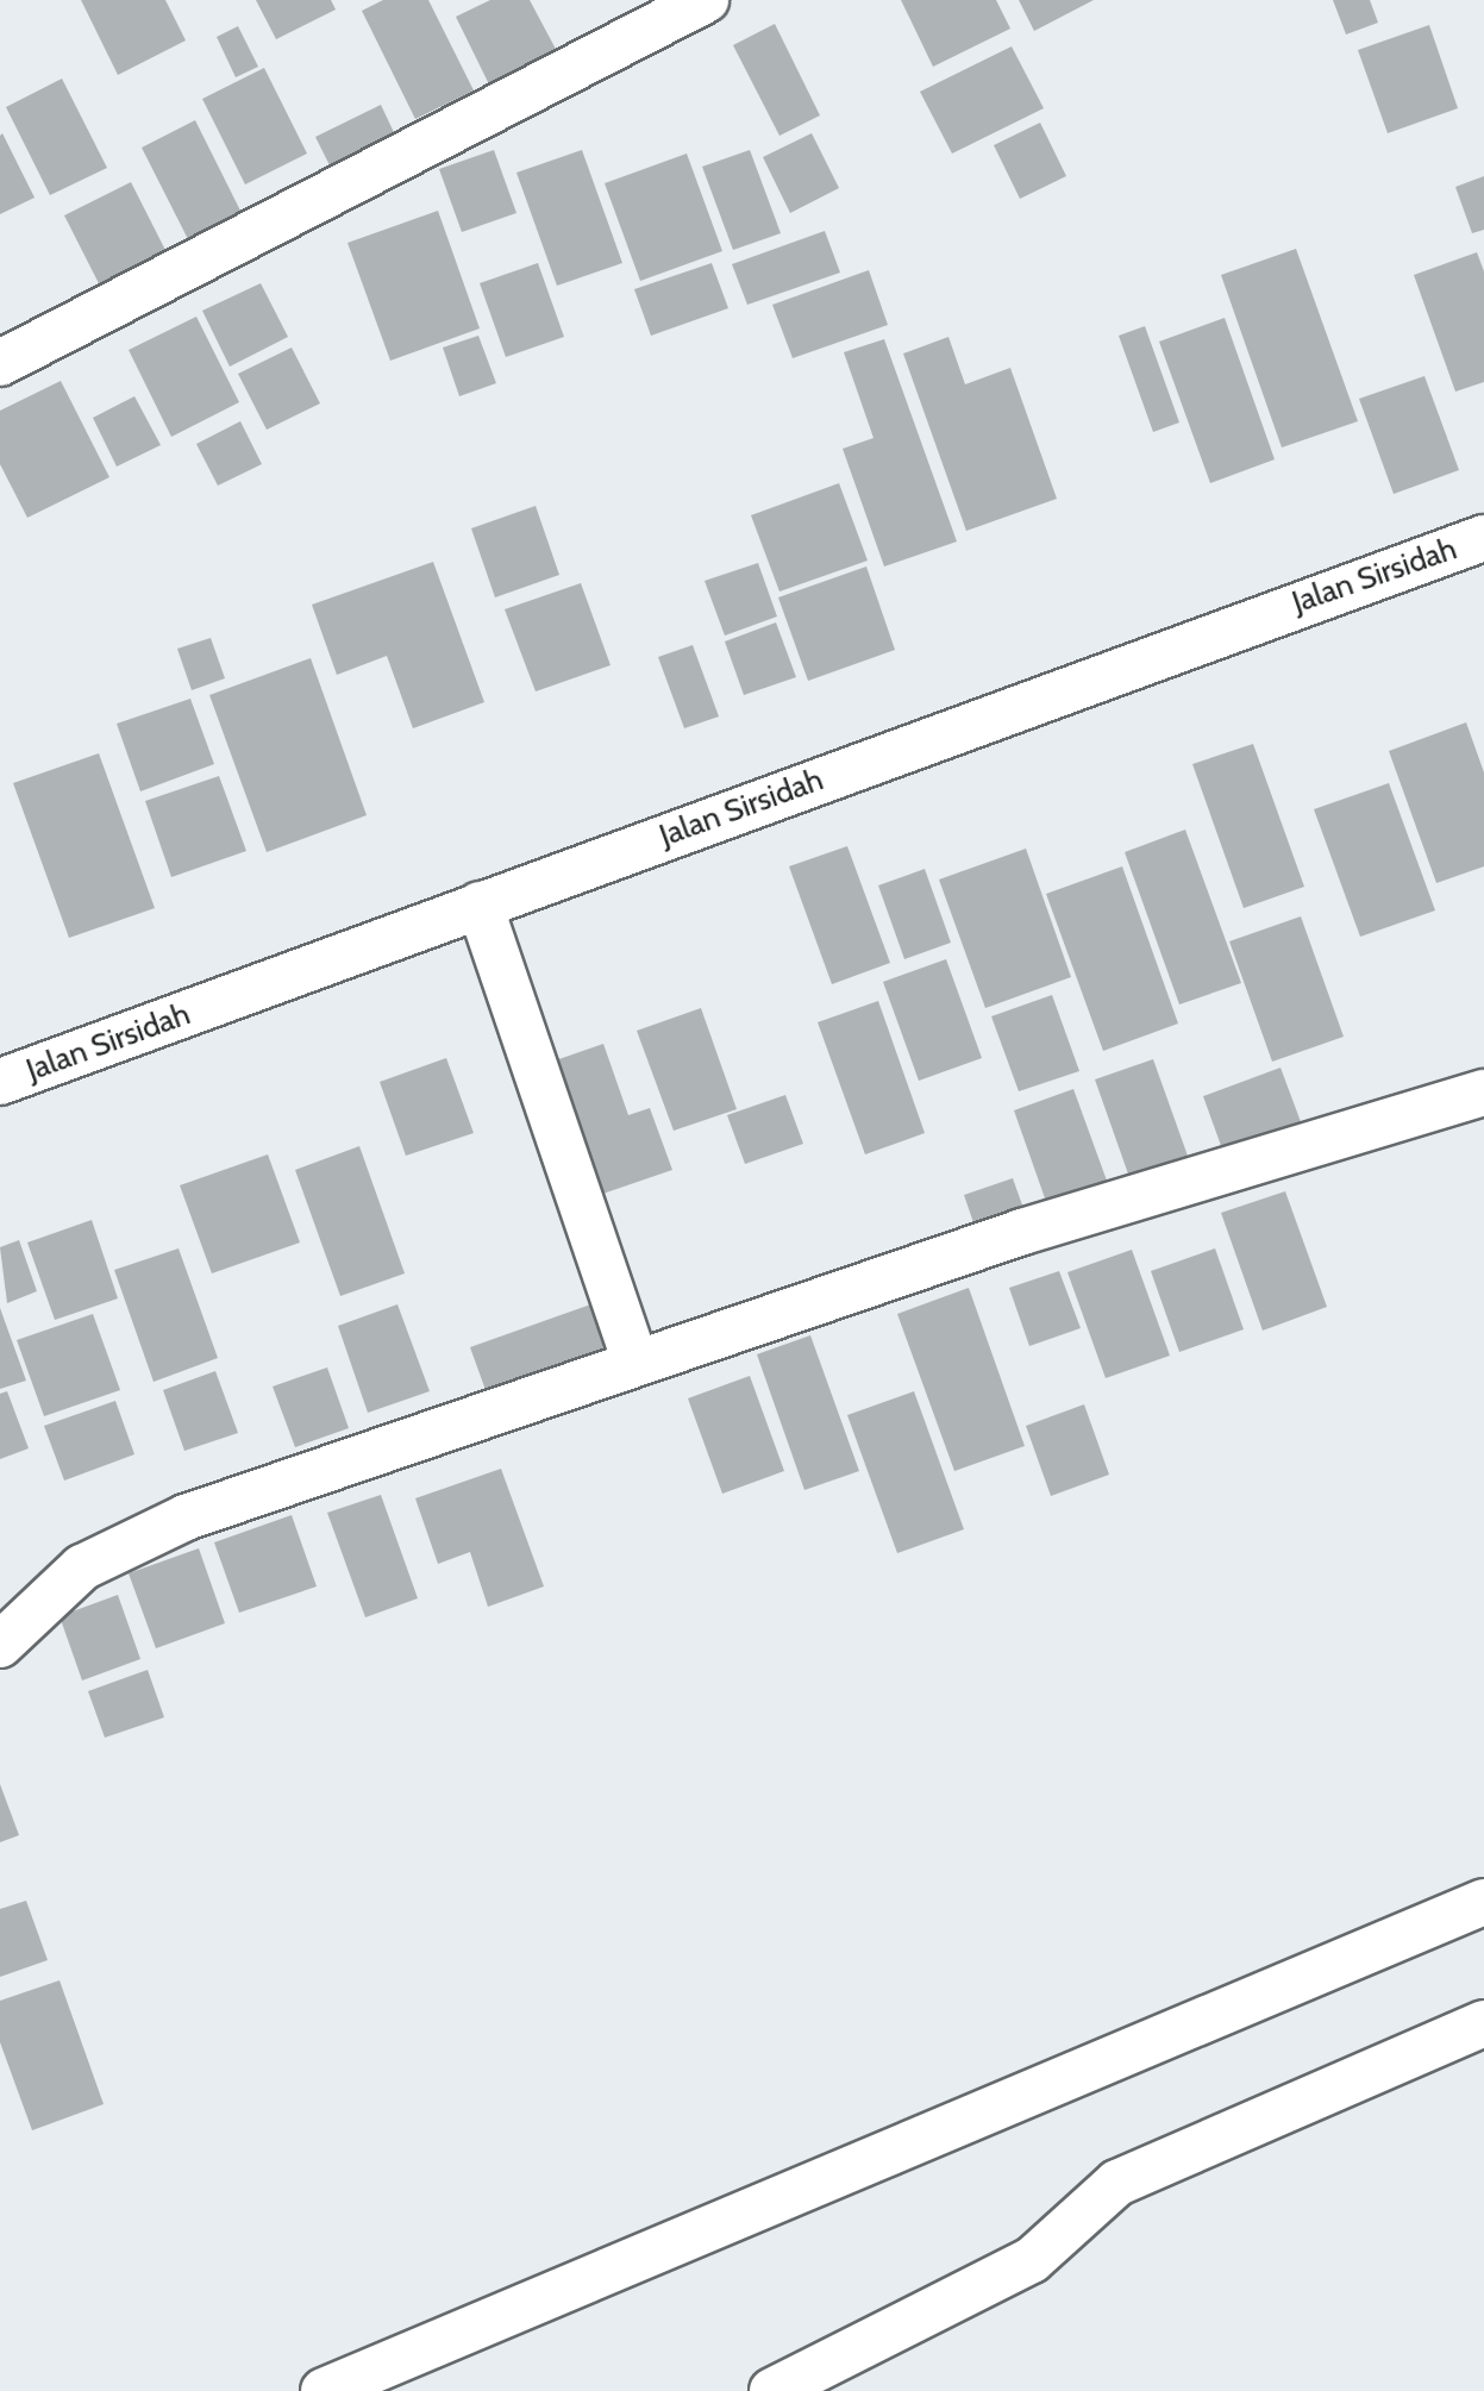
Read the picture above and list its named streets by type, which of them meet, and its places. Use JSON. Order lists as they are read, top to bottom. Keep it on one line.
{"streets":{"street":["Jalan Sirsidah"]}}
